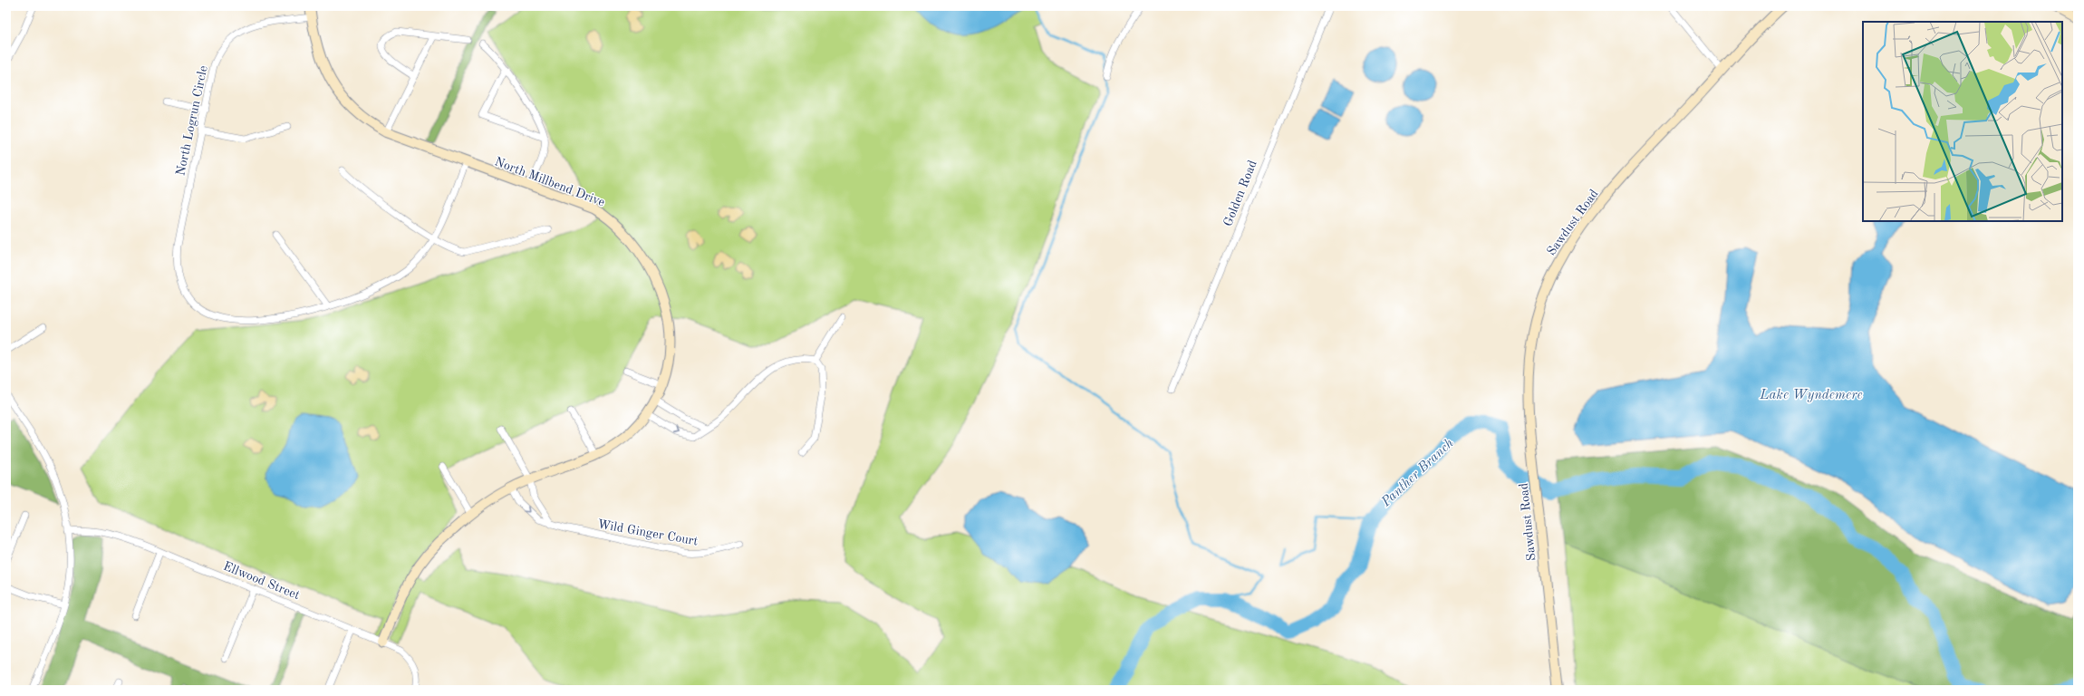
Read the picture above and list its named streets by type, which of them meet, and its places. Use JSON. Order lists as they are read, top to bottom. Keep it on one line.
{"streets":{"street":["North Logrun Circle","North Millbend Drive","Golden Road","Sawdust Road","Wild Ginger Court","Ellwood Street"]},"crossings":[["North Logrun Circle","North Millbend Drive"],["North Millbend Drive","Wild Ginger Court"],["North Millbend Drive","Ellwood Street"]],"water":["Lake Wyndemere","Panther Branch"]}
